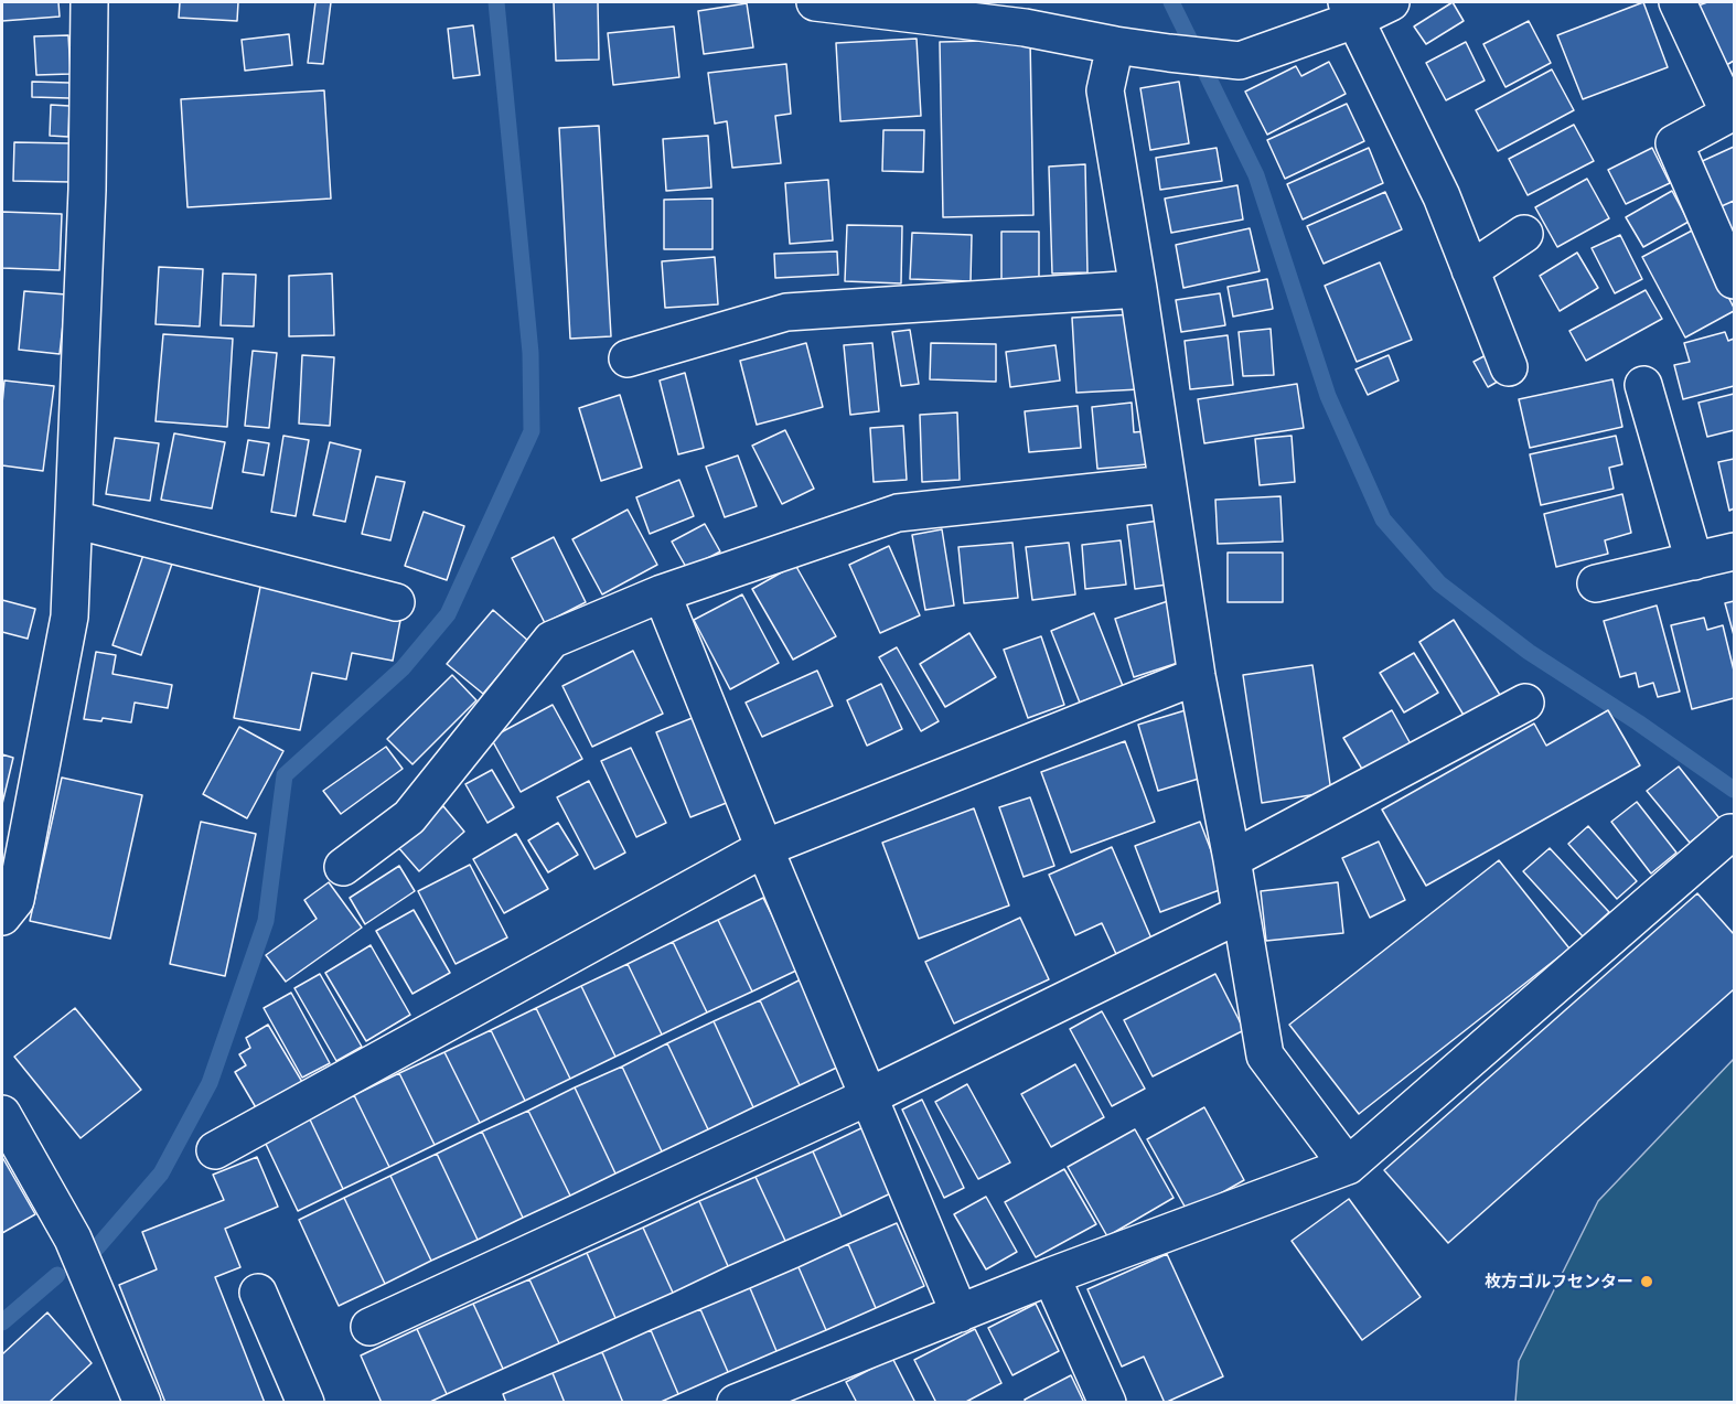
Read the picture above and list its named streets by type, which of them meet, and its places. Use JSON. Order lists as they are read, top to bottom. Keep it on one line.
{"places":["枚方ゴルフセンター"]}
